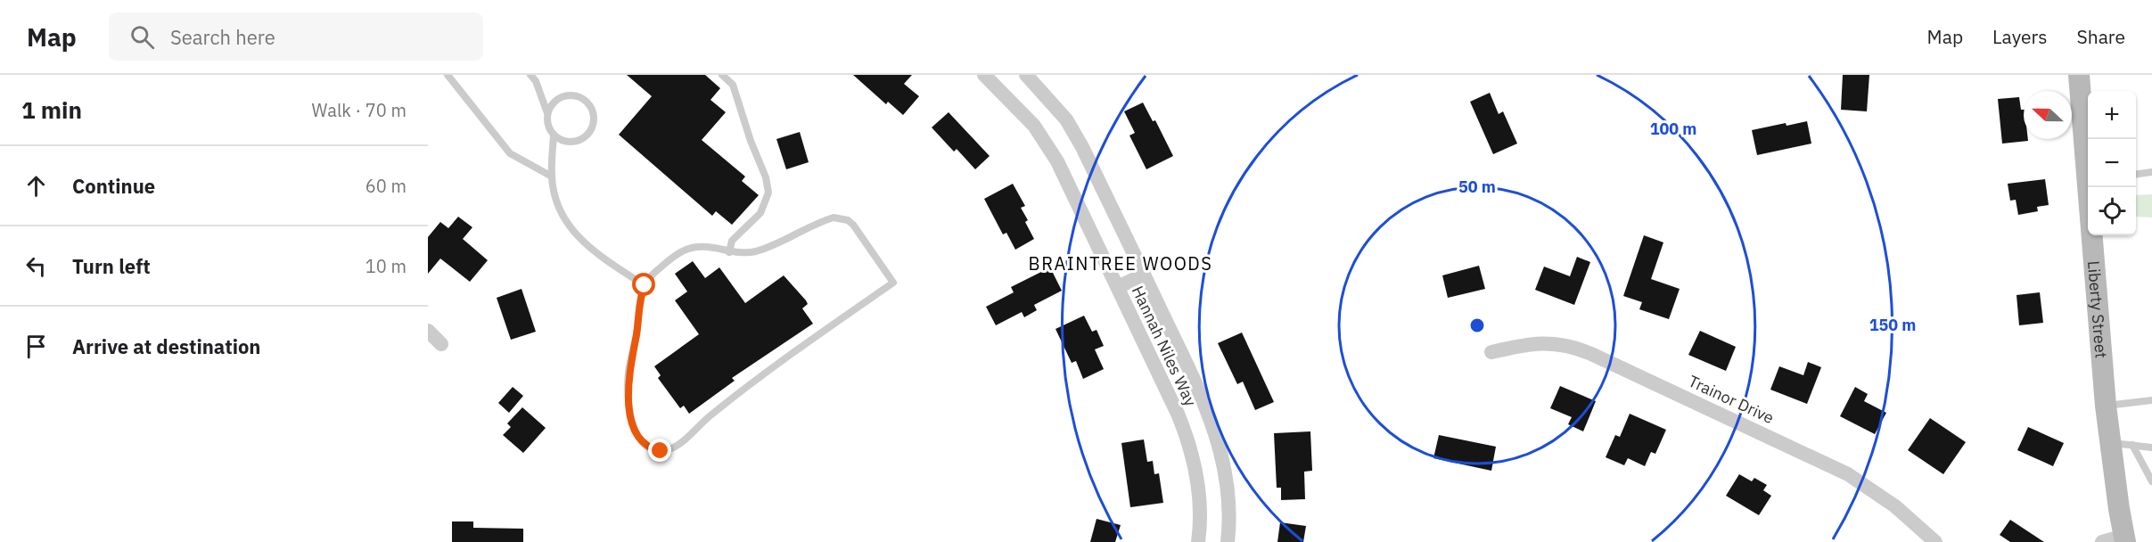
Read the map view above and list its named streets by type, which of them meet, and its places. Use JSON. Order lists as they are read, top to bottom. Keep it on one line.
{"streets":{"main road":["Liberty Street"],"street":["Hannah Niles Way","Trainor Drive"]},"districts":["BRAINTREE WOODS"],"north":"left","page":{"header":"Map","search":"Search here","nav":["Map","Layers","Share"],"heading":["1 min","Walk · 70 m"],"map_buttons":["+","−"],"list":[["Continue","60 m"],["Turn left","10 m"],"Arrive at destination"]},"rings":["100 m","50 m","150 m"]}
